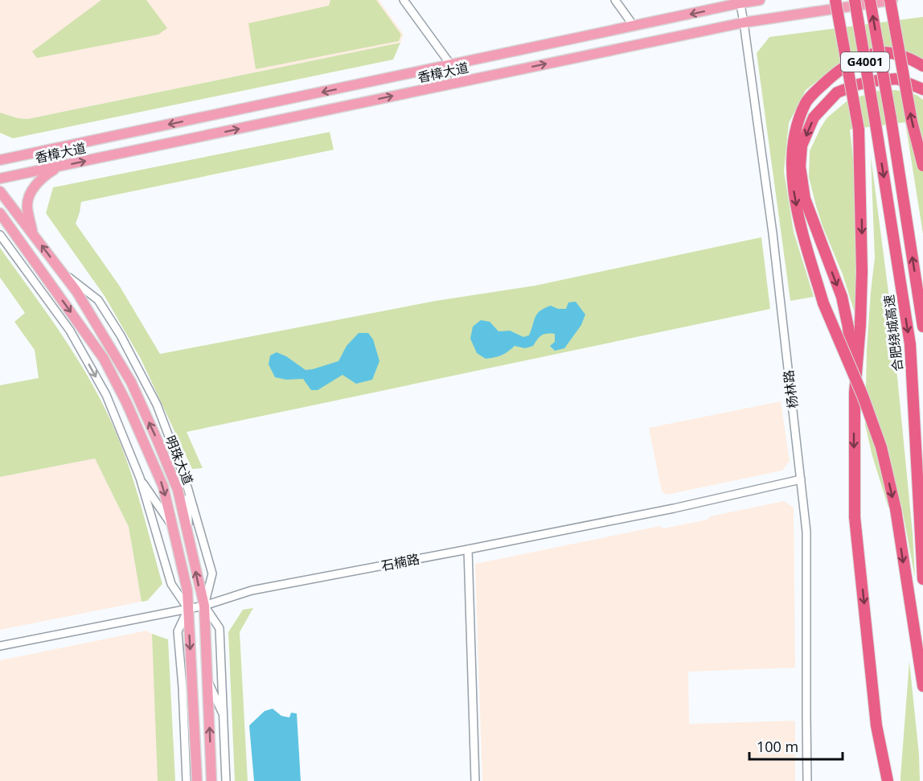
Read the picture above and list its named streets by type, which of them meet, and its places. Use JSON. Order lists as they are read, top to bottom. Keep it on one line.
{"streets":{"highway":["G4001","合肥绕城高速"],"main road":["香樟大道","明珠大道"],"street":["杨林路","石楠路"]},"crossings":[["香樟大道","杨林路"],["杨林路","石楠路"],["明珠大道","石楠路"]],"scale_bar":"100 m"}
